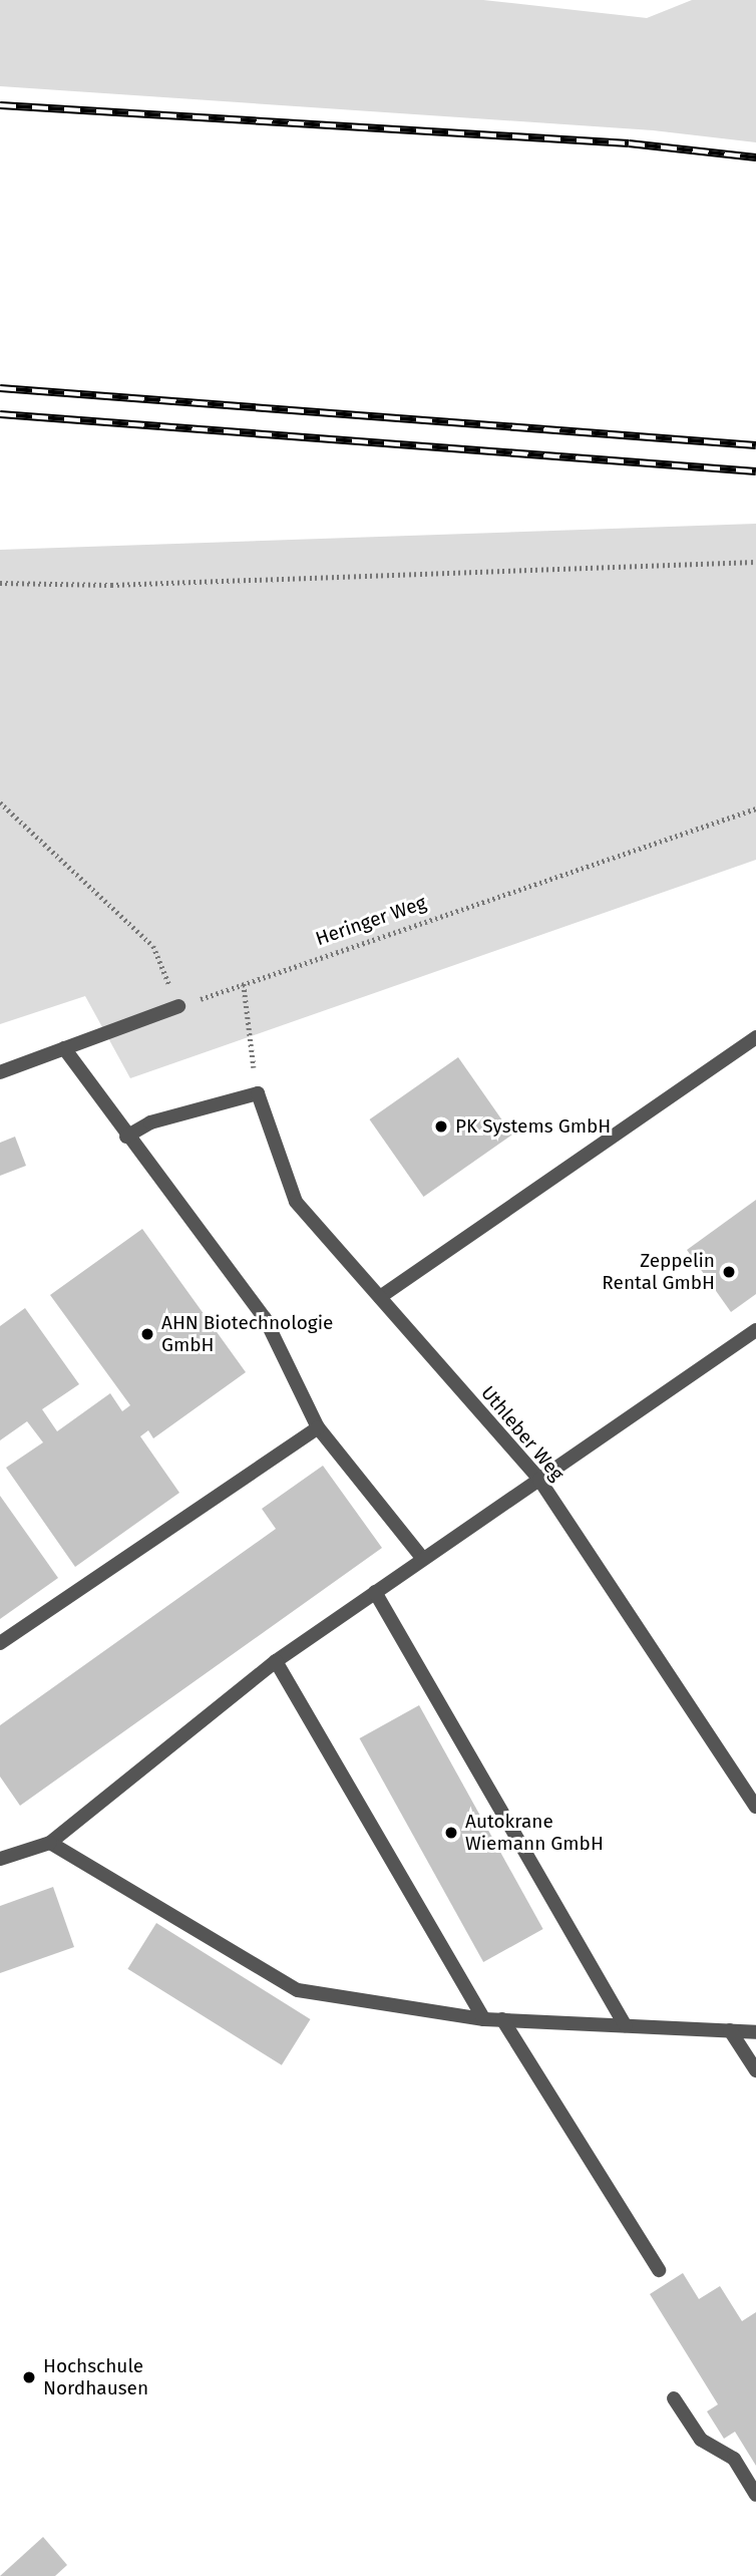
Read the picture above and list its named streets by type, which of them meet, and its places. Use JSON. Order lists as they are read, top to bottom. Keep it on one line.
{"streets":{"street":["Uthleber Weg"],"path":["Heringer Weg"]},"places":["PK Systems GmbH","Zeppelin Rental GmbH","AHN Biotechnologie GmbH","Autokrane Wiemann GmbH","Hochschule Nordhausen"]}
